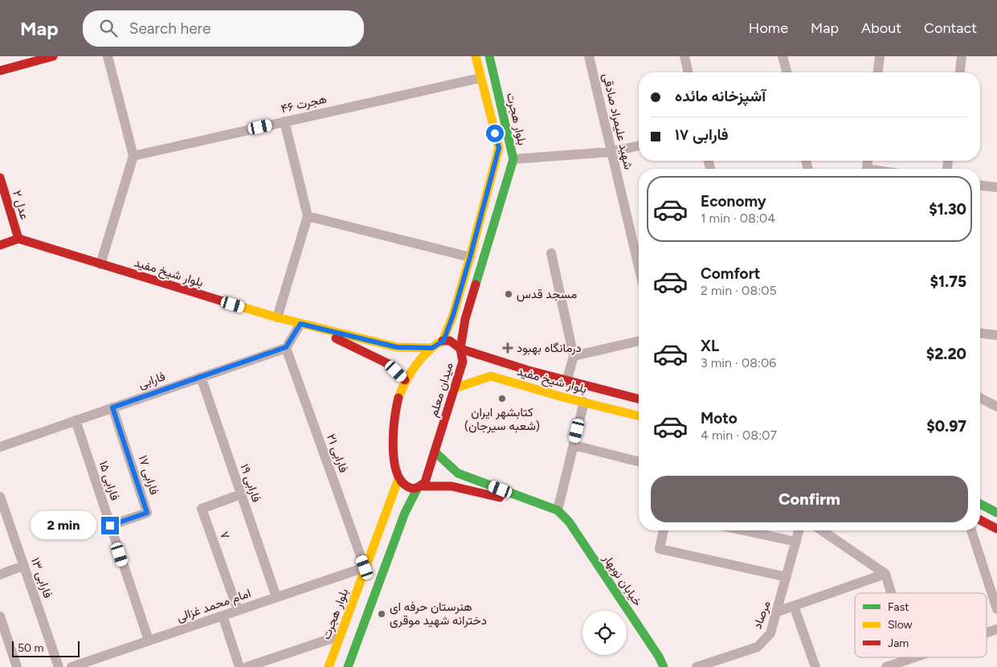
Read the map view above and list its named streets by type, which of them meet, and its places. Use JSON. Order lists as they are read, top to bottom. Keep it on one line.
{"streets":{"street":["هجرت ۴۶","بلوار هجرت","شهید علیمراد صادقی","عدل ۲","بلوار شیخ مفید","فارابی","میدان معلم","فارابی ۲۱","فارابی ۱۷","فارابی ۱۵","فارابی ۱۹","۷","فارابی ۱۳","خیابان نوبهار","امام محمد غزالی","مرصاد"]},"crossings":[["هجرت ۴۶","بلوار هجرت"],["بلوار هجرت","بلوار شیخ مفید"],["بلوار هجرت","میدان معلم"],["بلوار هجرت","فارابی ۲۱"],["بلوار هجرت","امام محمد غزالی"],["عدل ۲","بلوار شیخ مفید"],["بلوار شیخ مفید","میدان معلم"],["فارابی","فارابی ۲۱"],["فارابی","فارابی ۱۷"],["فارابی","فارابی ۱۵"],["فارابی","فارابی ۱۹"],["فارابی ۲۱","امام محمد غزالی"],["فارابی ۱۷","فارابی ۱۵"],["فارابی ۱۵","امام محمد غزالی"],["فارابی ۱۹","۷"],["فارابی ۱۹","امام محمد غزالی"],["۷","امام محمد غزالی"]],"places":{"other":["مسجد قدس","کتابشهر ایران (شعبه سیرجان)","هنرستان حرفه ای دخترانه شهید موقری"],"health":["درمانگاه بهبود"]},"legend":["Fast","Slow","Jam"],"scale_bar":"50 m","page":{"header":"Map","search":"Search here","nav":["Home","Map","About","Contact"],"banner":["آشپزخانه مائده","فارابی ۱۷"],"list":[{"name":"Economy","note":"1 min · 08:04","value":"$1.30"},{"name":"Comfort","note":"2 min · 08:05","value":"$1.75"},{"name":"XL","note":"3 min · 08:06","value":"$2.20"},{"name":"Moto","note":"4 min · 08:07","value":"$0.97"}],"buttons":"Confirm","bubble":"2 min","scale":"50 m"}}
